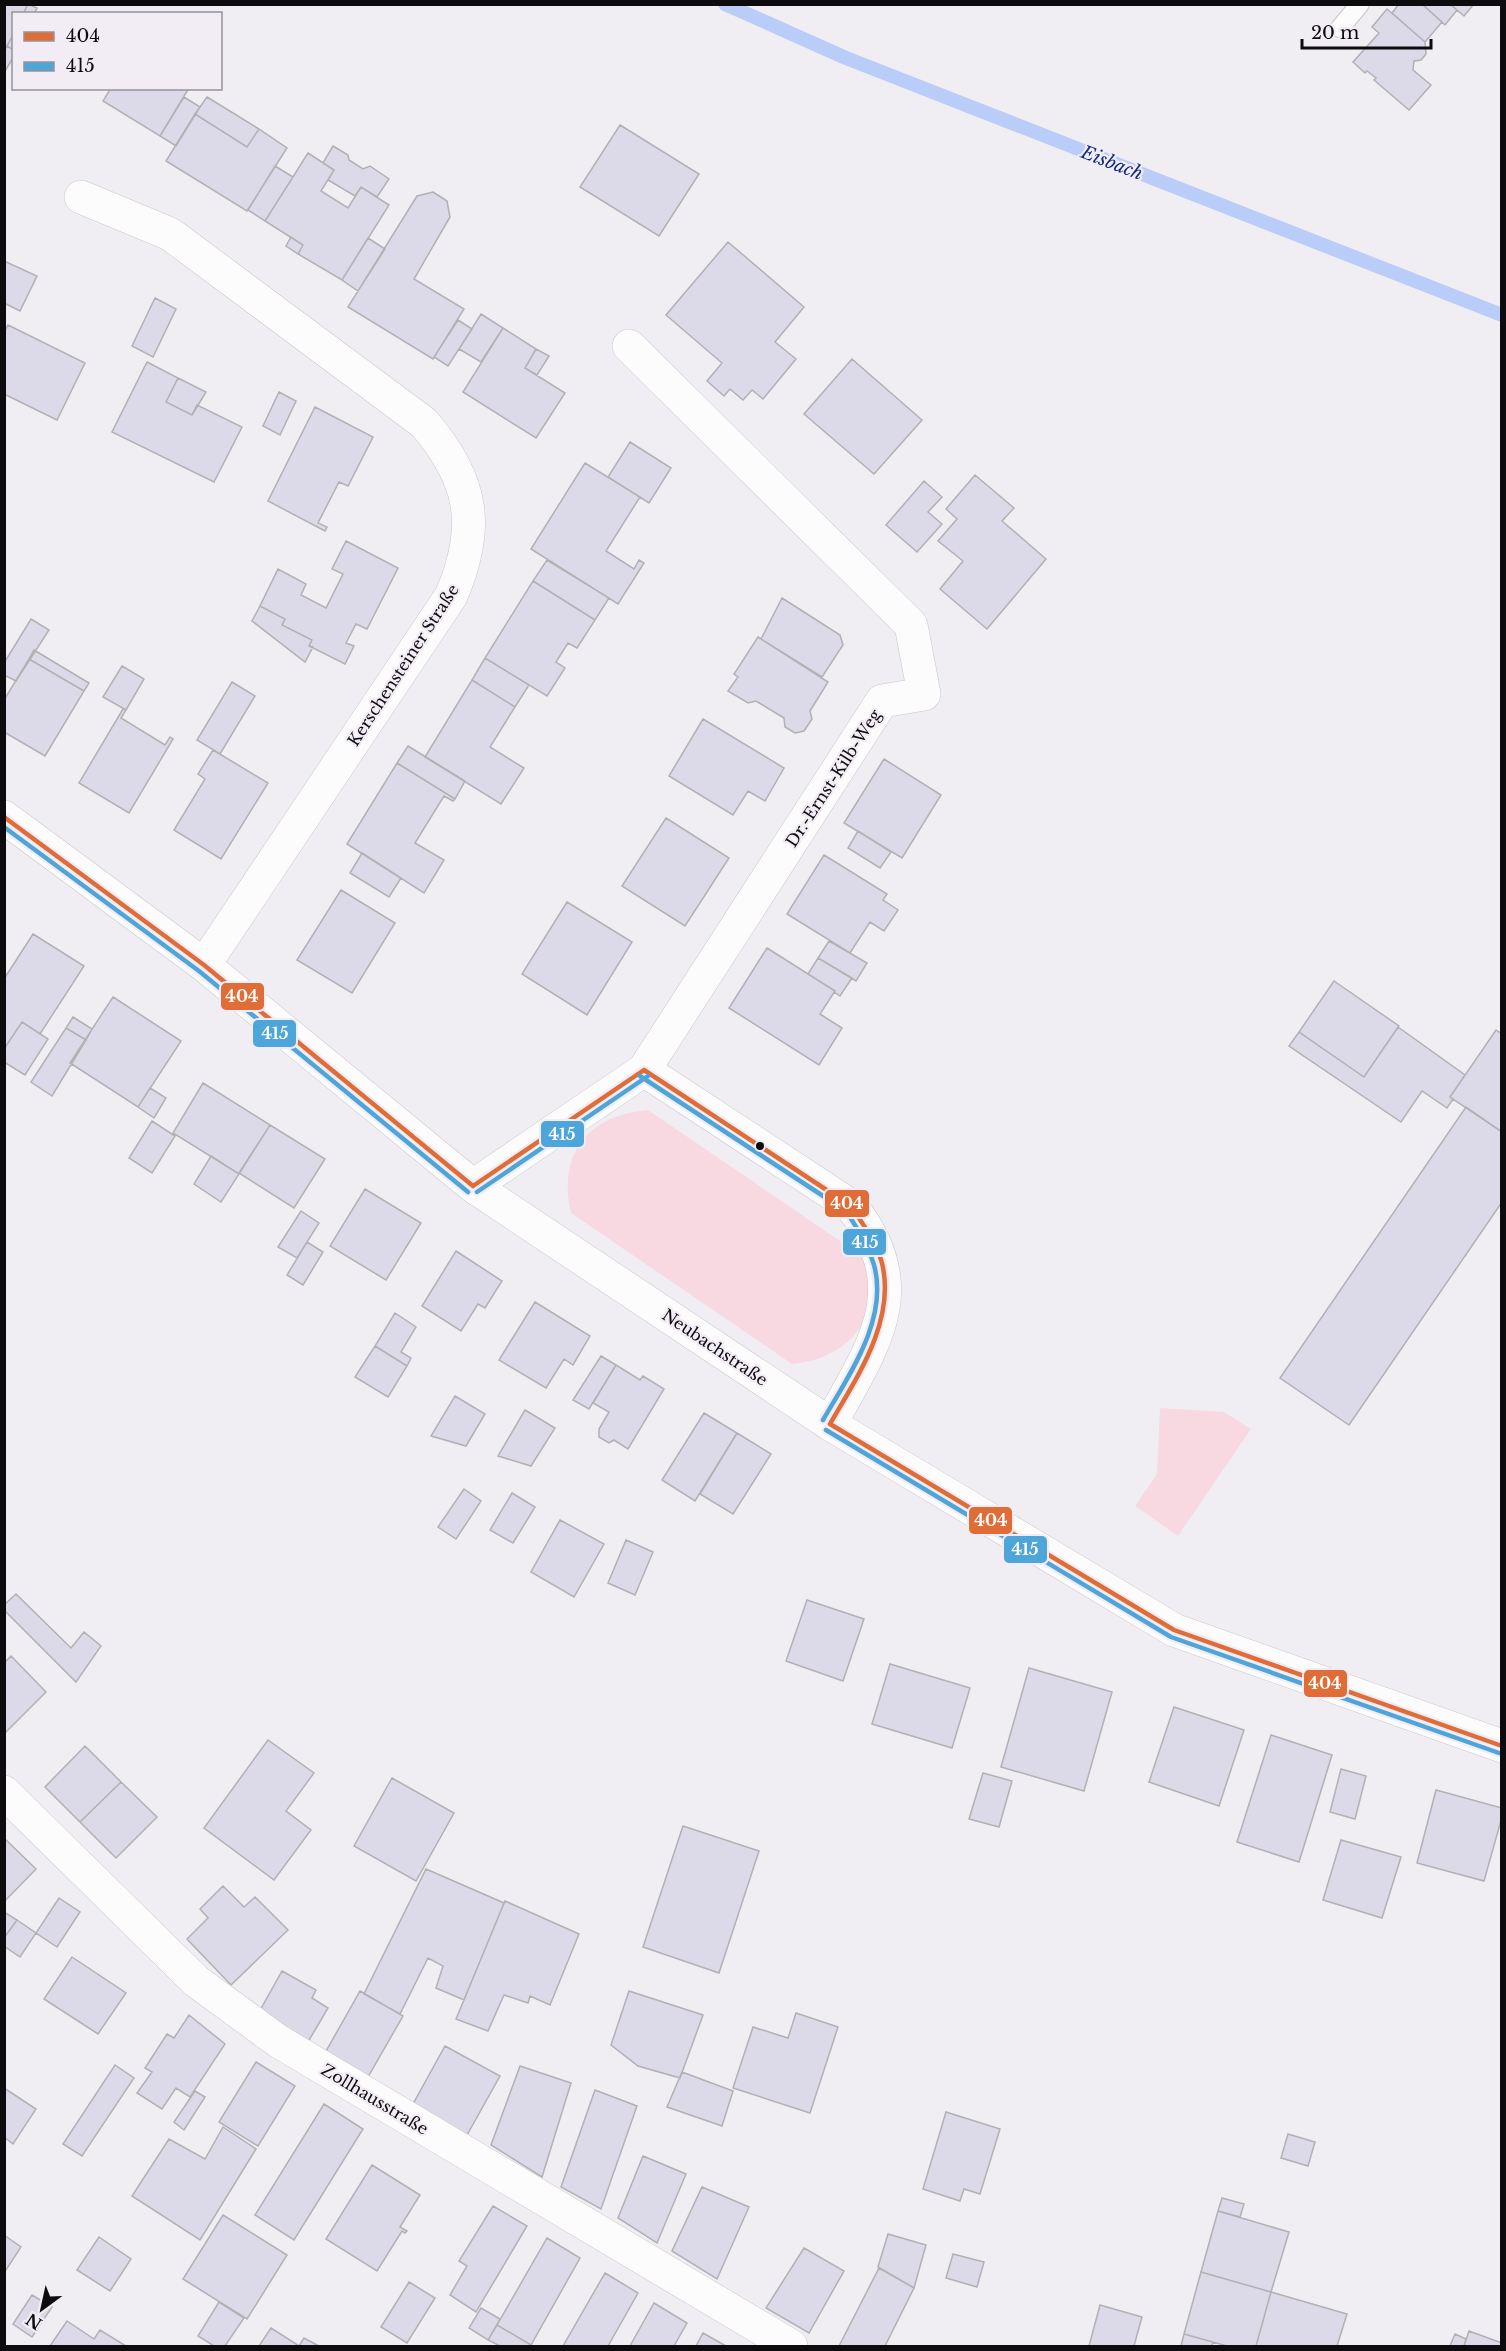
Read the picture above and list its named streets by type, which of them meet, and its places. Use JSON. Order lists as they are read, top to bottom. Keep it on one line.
{"streets":{"street":["Kerschensteiner Straße","Dr.-Ernst-Kilb-Weg","Neubachstraße","Zollhausstraße"]},"crossings":[["Kerschensteiner Straße","Neubachstraße"],["Dr.-Ernst-Kilb-Weg","Neubachstraße"]],"water":["Eisbach"],"lines":["transit line 404","transit line 415"],"legend":["404","415"],"scale_bar":"20 m","north":"bottom left"}
